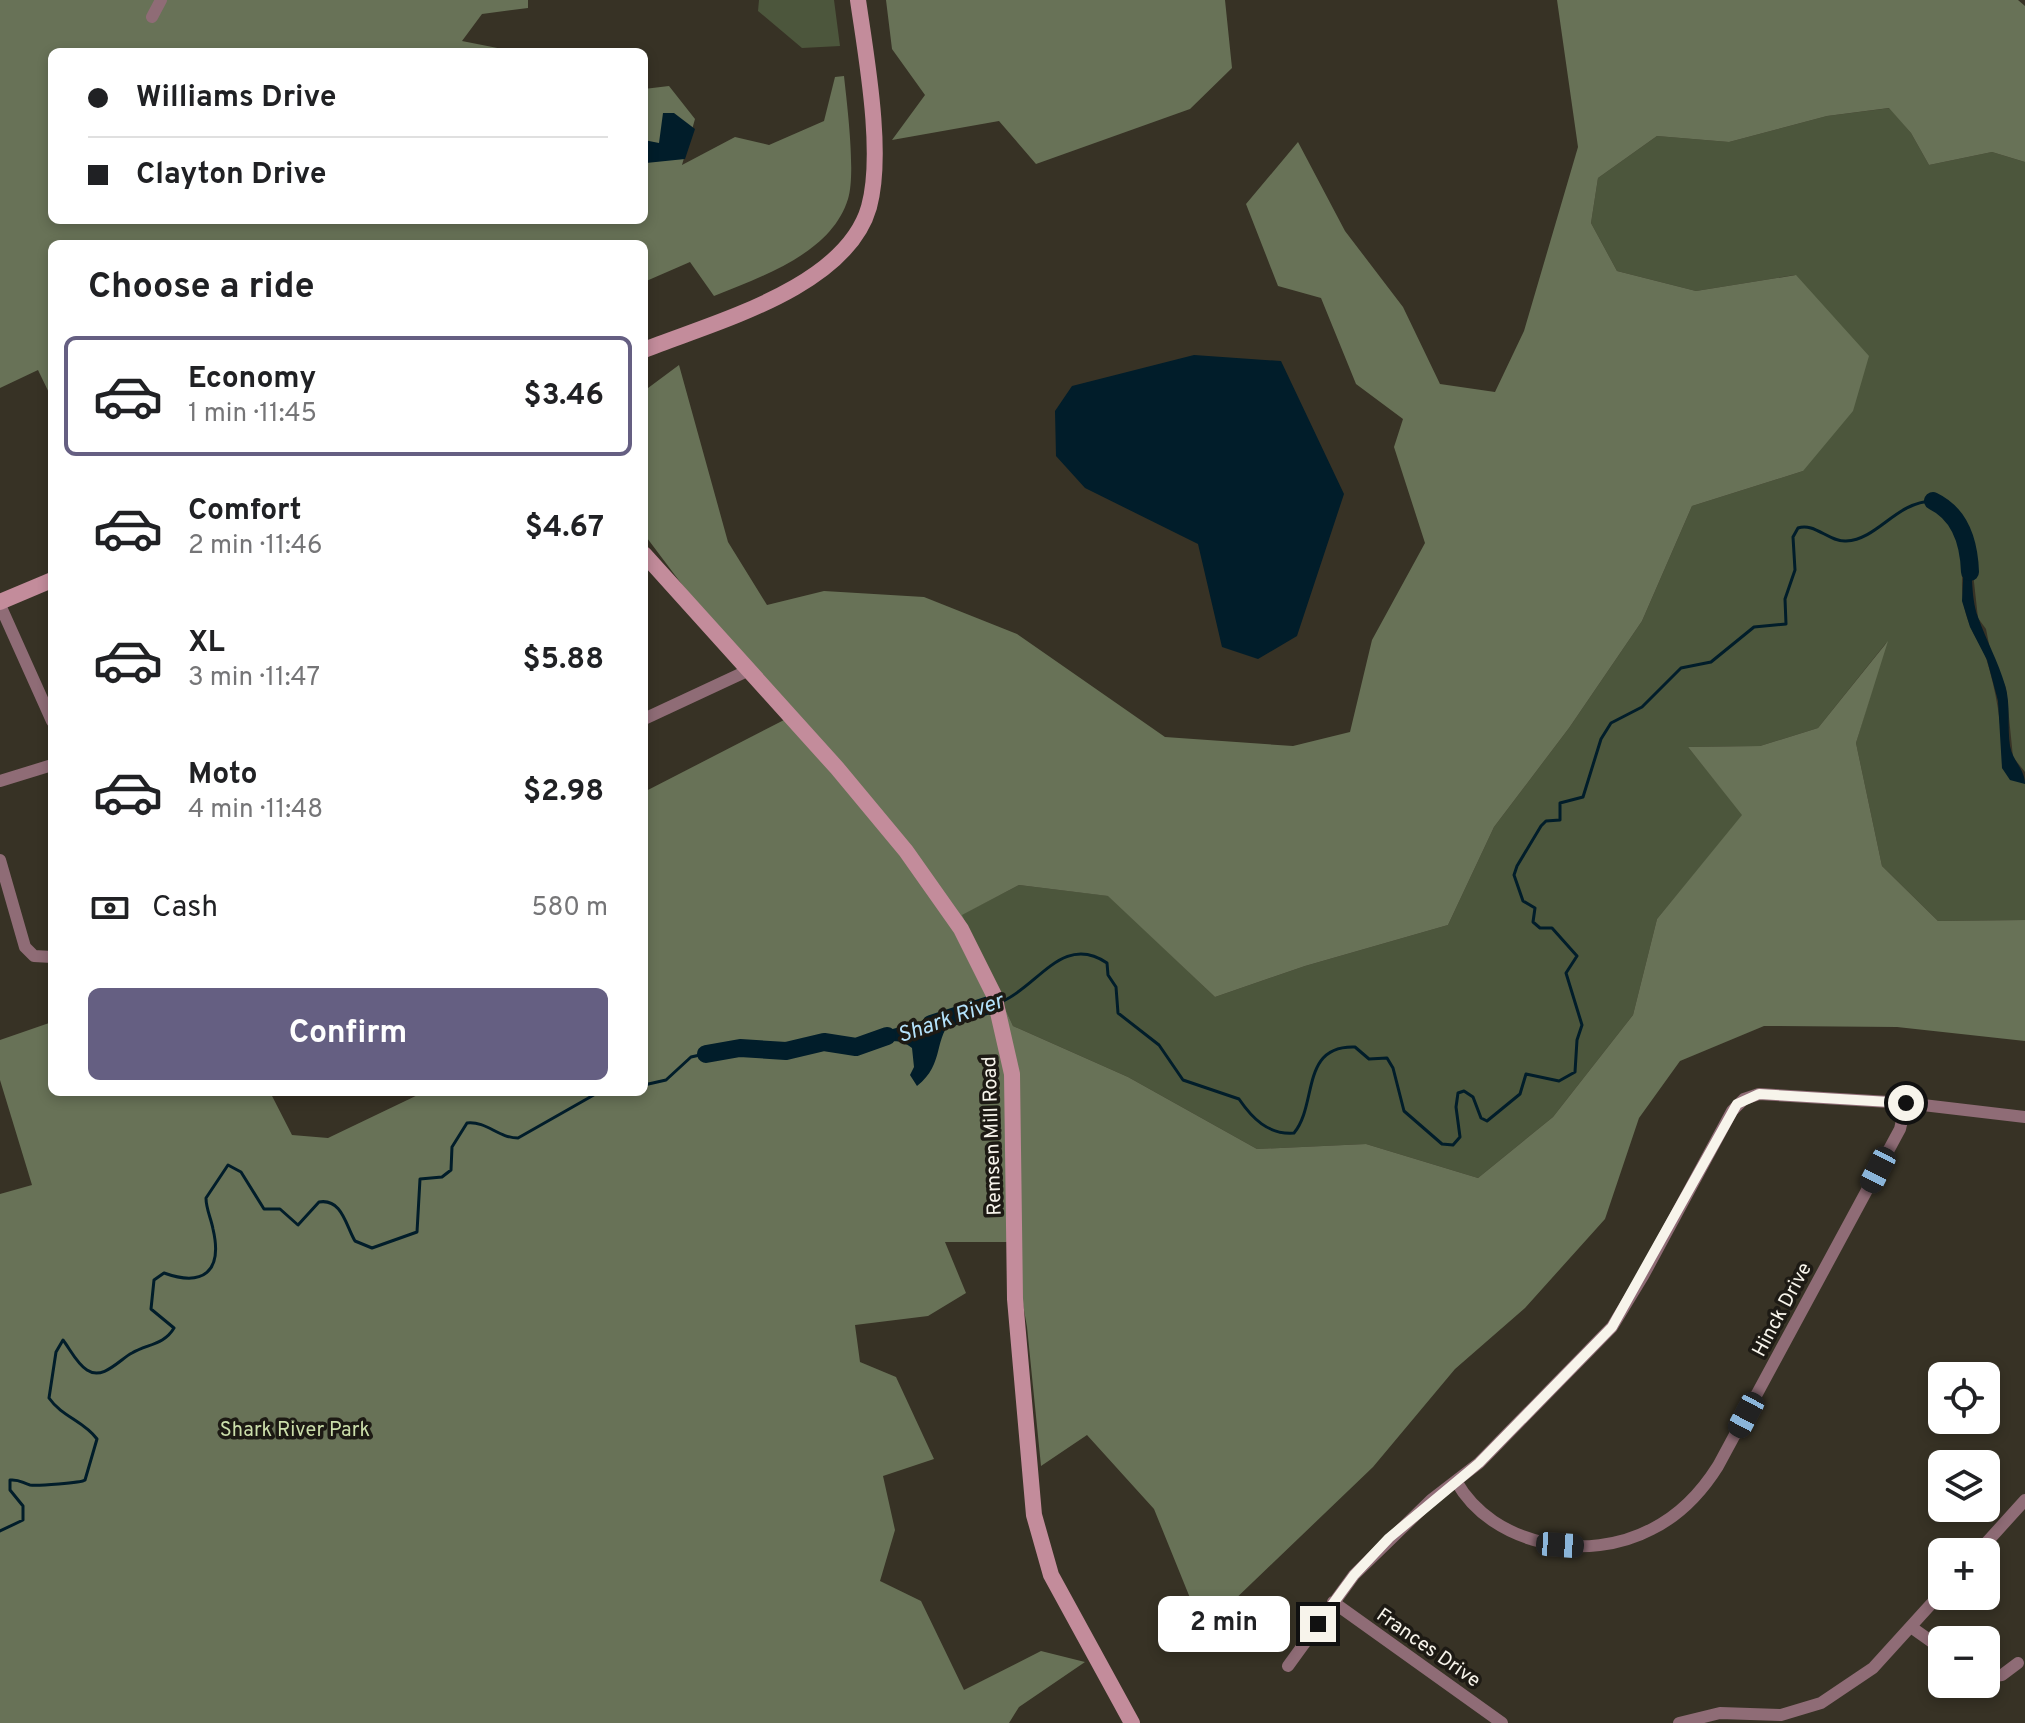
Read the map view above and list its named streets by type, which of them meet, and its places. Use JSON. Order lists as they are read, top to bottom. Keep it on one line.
{"streets":{"street":["Remsen Mill Road","Hinck Drive","Frances Drive"]},"water":["Shark River"],"parks":["Shark River Park"],"page":{"banner":["Williams Drive","Clayton Drive"],"heading":"Choose a ride","list":[{"name":"Economy","note":"1 min · 11:45","value":"$3.46"},{"name":"Comfort","note":"2 min · 11:46","value":"$4.67"},{"name":"XL","note":"3 min · 11:47","value":"$5.88"},{"name":"Moto","note":"4 min · 11:48","value":"$2.98"}],"pay":["Cash","580 m"],"buttons":"Confirm","map_buttons":["+","−"],"bubble":"2 min"}}
